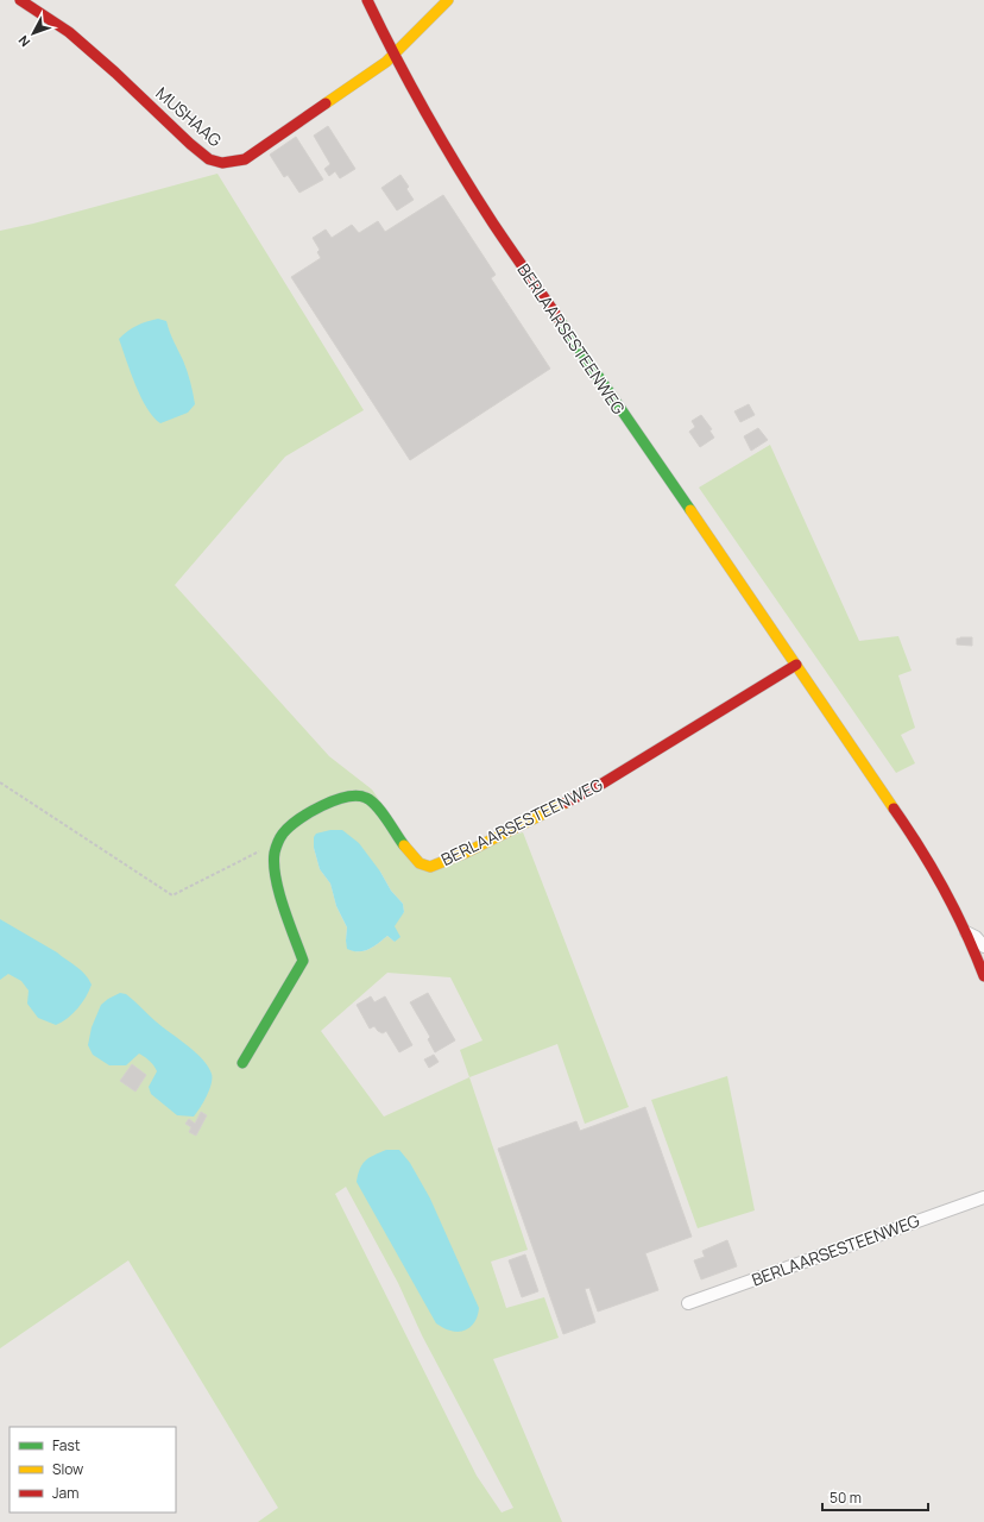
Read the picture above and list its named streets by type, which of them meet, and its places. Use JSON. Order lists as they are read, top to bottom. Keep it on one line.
{"streets":{"street":["MUSHAAG","BERLAARSESTEENWEG"]},"crossings":[["MUSHAAG","BERLAARSESTEENWEG"]],"legend":["Fast","Slow","Jam"],"scale_bar":"50 m","north":"bottom left"}
